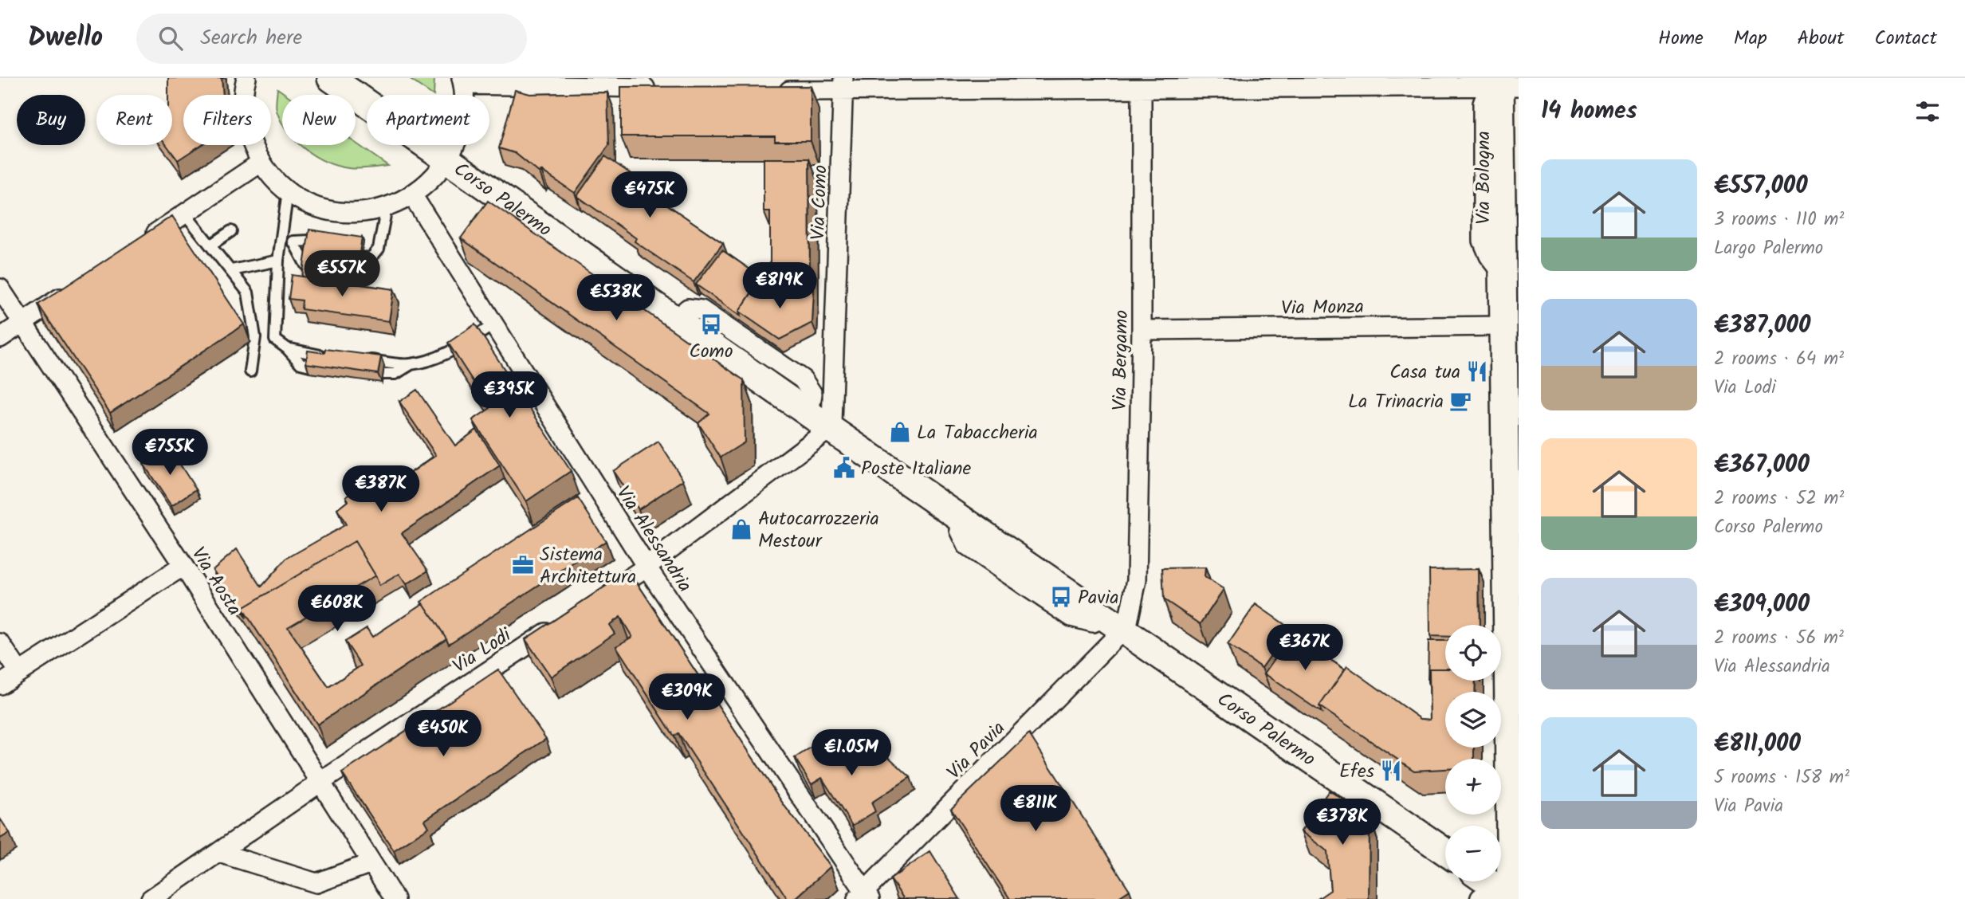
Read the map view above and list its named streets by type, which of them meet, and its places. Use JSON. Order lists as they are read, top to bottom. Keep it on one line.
{"streets":{"main road":["Via Bologna","Corso Palermo"],"street":["Via Como","Via Monza","Via Bergamo","Via Alessandria","Via Aosta","Via Lodi","Via Pavia"]},"crossings":[["Via Bologna","Via Monza"],["Corso Palermo","Via Como"],["Corso Palermo","Via Bergamo"],["Corso Palermo","Via Pavia"],["Via Monza","Via Bergamo"],["Via Bergamo","Via Pavia"],["Via Alessandria","Via Pavia"],["Via Aosta","Via Lodi"]],"places":{"bus stop":["Como","Pavia"],"restaurant":["Casa tua","Efes"],"cafe":["La Trinacria"],"shop":["La Tabaccheria","Autocarrozzeria Mestour"],"public building":["Poste Italiane"],"office":["Sistema Architettura"]},"page":{"header":"Dwello","search":"Search here","nav":["Home","Map","About","Contact"],"heading":"14 homes","chip":["Buy","Rent","Filters","New","Apartment"],"list":[{"name":"€557,000","note":"3 rooms · 110 m² · Largo Palermo"},{"name":"€387,000","note":"2 rooms · 64 m² · Via Lodi"},{"name":"€367,000","note":"2 rooms · 52 m² · Corso Palermo"},{"name":"€309,000","note":"2 rooms · 56 m² · Via Alessandria"},{"name":"€811,000","note":"5 rooms · 158 m² · Via Pavia"}],"price":["€475K","€557K","€819K","€538K","€395K","€755K","€387K","€608K","€367K","€309K","€450K","€1.05M","€811K","€378K"],"map_buttons":["+","−"]}}
